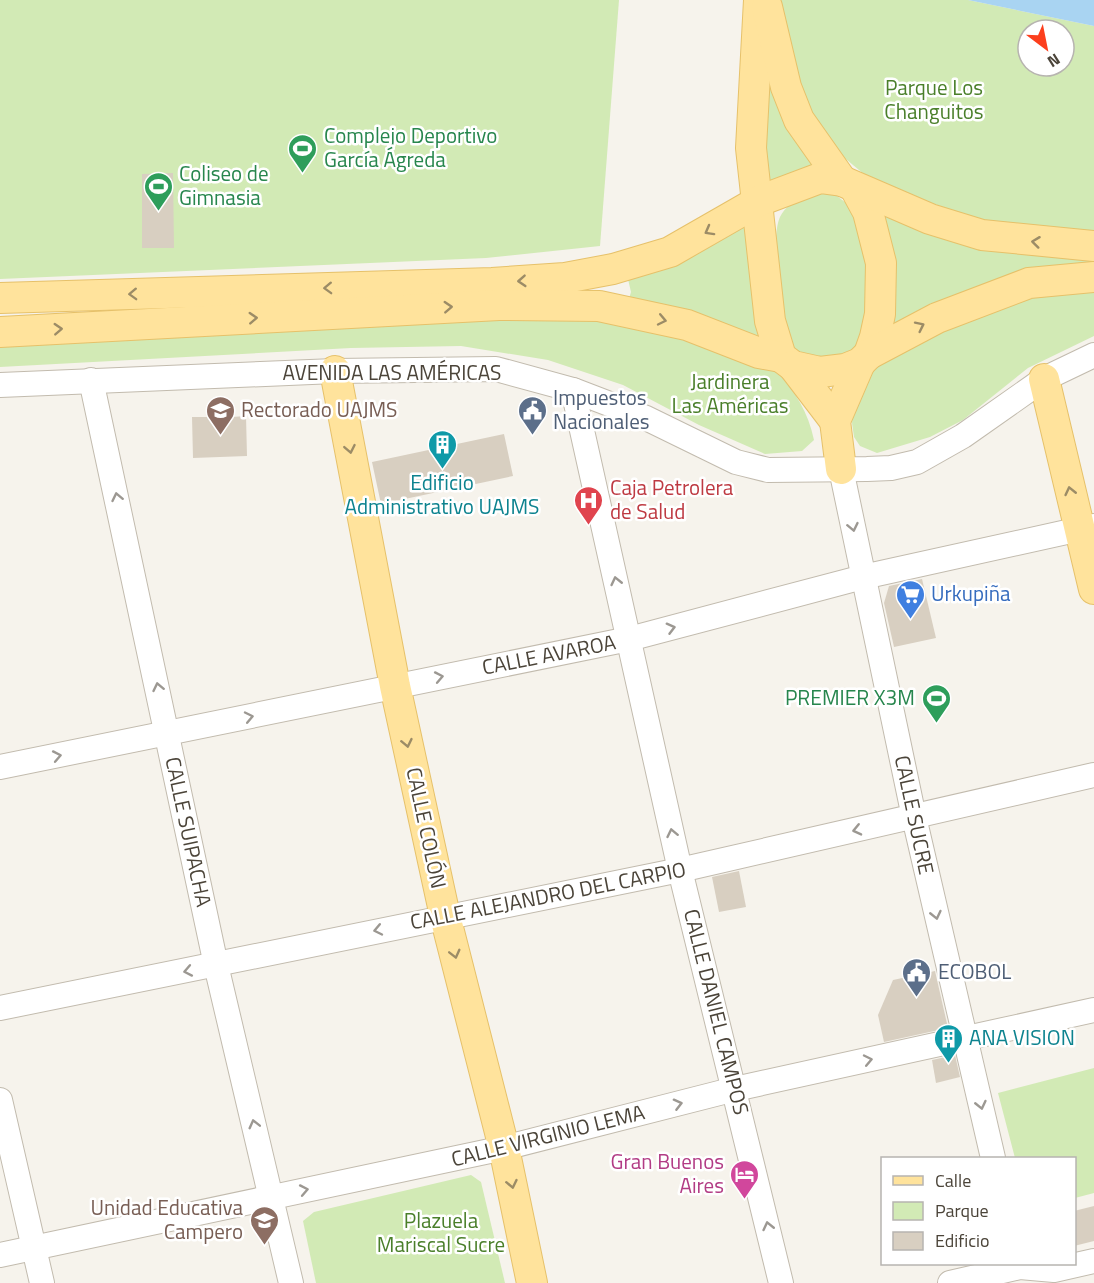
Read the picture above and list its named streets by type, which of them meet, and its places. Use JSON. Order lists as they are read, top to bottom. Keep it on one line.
{"streets":{"main road":["CALLE COLÓN"],"street":["AVENIDA LAS AMÉRICAS","CALLE AVAROA","CALLE SUCRE","CALLE SUIPACHA","CALLE ALEJANDRO DEL CARPIO","CALLE DANIEL CAMPOS","CALLE VIRGINIO LEMA"]},"crossings":[["AVENIDA LAS AMÉRICAS","CALLE SUCRE"],["AVENIDA LAS AMÉRICAS","CALLE COLÓN"],["AVENIDA LAS AMÉRICAS","CALLE SUIPACHA"],["AVENIDA LAS AMÉRICAS","CALLE DANIEL CAMPOS"],["CALLE AVAROA","CALLE SUCRE"],["CALLE AVAROA","CALLE COLÓN"],["CALLE AVAROA","CALLE SUIPACHA"],["CALLE AVAROA","CALLE DANIEL CAMPOS"],["CALLE SUCRE","CALLE ALEJANDRO DEL CARPIO"],["CALLE SUCRE","CALLE VIRGINIO LEMA"],["CALLE COLÓN","CALLE ALEJANDRO DEL CARPIO"],["CALLE COLÓN","CALLE VIRGINIO LEMA"],["CALLE SUIPACHA","CALLE ALEJANDRO DEL CARPIO"],["CALLE SUIPACHA","CALLE VIRGINIO LEMA"],["CALLE ALEJANDRO DEL CARPIO","CALLE DANIEL CAMPOS"],["CALLE DANIEL CAMPOS","CALLE VIRGINIO LEMA"]],"one_way":["CALLE AVAROA","CALLE SUCRE","CALLE COLÓN","CALLE SUIPACHA","CALLE ALEJANDRO DEL CARPIO","CALLE DANIEL CAMPOS","CALLE VIRGINIO LEMA"],"parks":["Parque Los Changuitos","Jardinera Las Américas","Plazuela Mariscal Sucre"],"places":{"sports":["Complejo Deportivo García Ágreda","Coliseo de Gimnasia","PREMIER X3M"],"school or university":["Rectorado UAJMS","Unidad Educativa Campero"],"public building":["Impuestos Nacionales","ECOBOL"],"building":["Edificio Administrativo UAJMS","ANA VISION"],"hospital":["Caja Petrolera de Salud"],"supermarket":["Urkupiña"],"hotel":["Gran Buenos Aires"]},"legend":["Calle","Parque","Edificio"],"north":"bottom right"}
